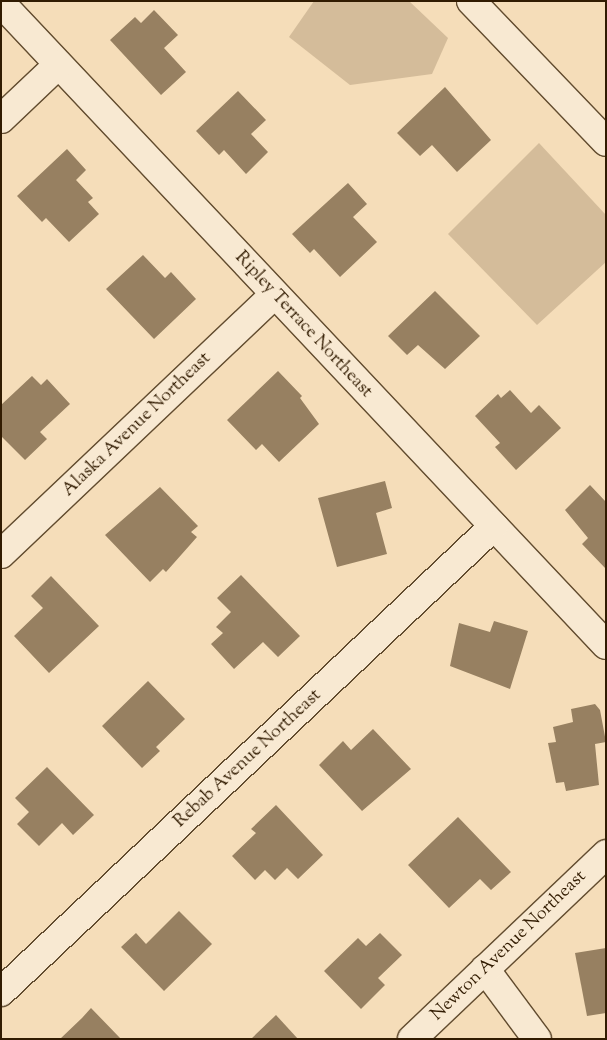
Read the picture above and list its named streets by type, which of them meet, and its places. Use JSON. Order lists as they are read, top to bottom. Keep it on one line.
{"streets":{"street":["Ripley Terrace Northeast","Alaska Avenue Northeast","Rebab Avenue Northeast","Newton Avenue Northeast"]},"crossings":[["Ripley Terrace Northeast","Alaska Avenue Northeast"],["Ripley Terrace Northeast","Rebab Avenue Northeast"]]}
